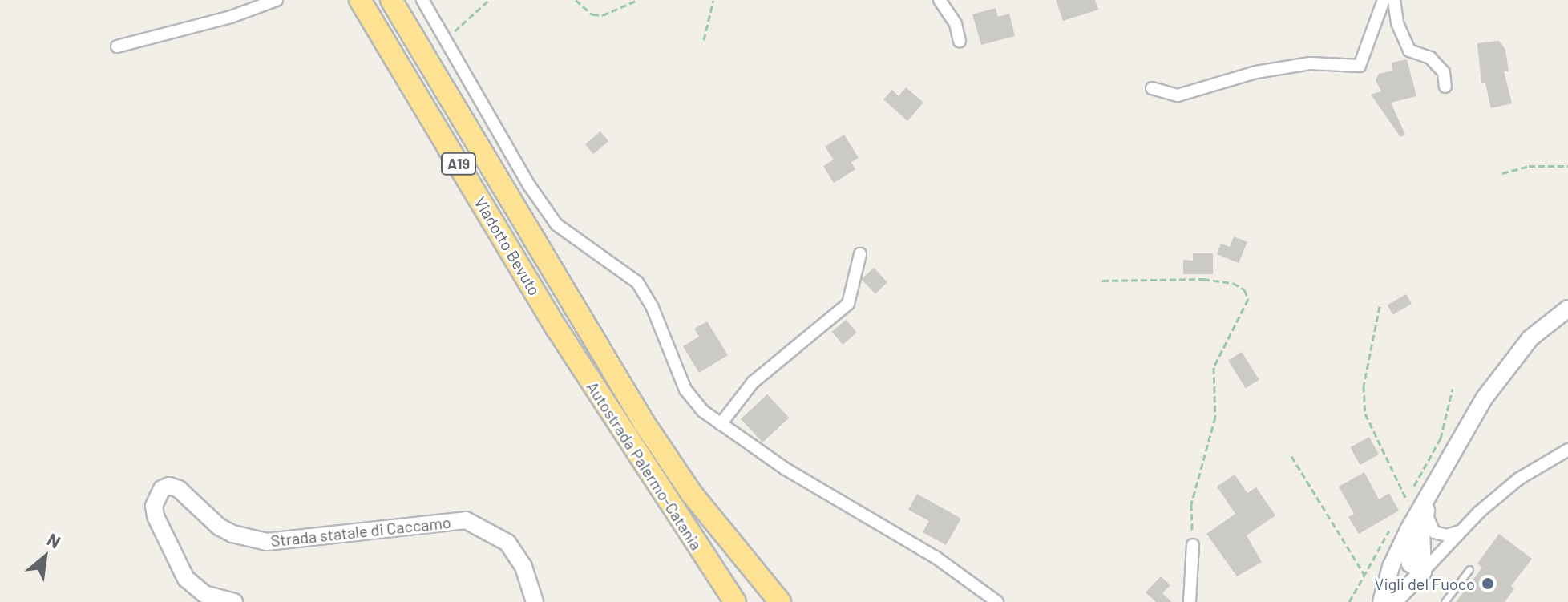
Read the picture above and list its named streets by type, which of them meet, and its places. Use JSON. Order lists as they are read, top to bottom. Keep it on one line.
{"streets":{"highway":["A19","Viadotto Bevuto","Autostrada Palermo-Catania"],"main road":["Strada statale di Caccamo"]},"crossings":[["Viadotto Bevuto","Autostrada Palermo-Catania"]],"places":["Vigli del Fuoco"],"north":"top right"}
